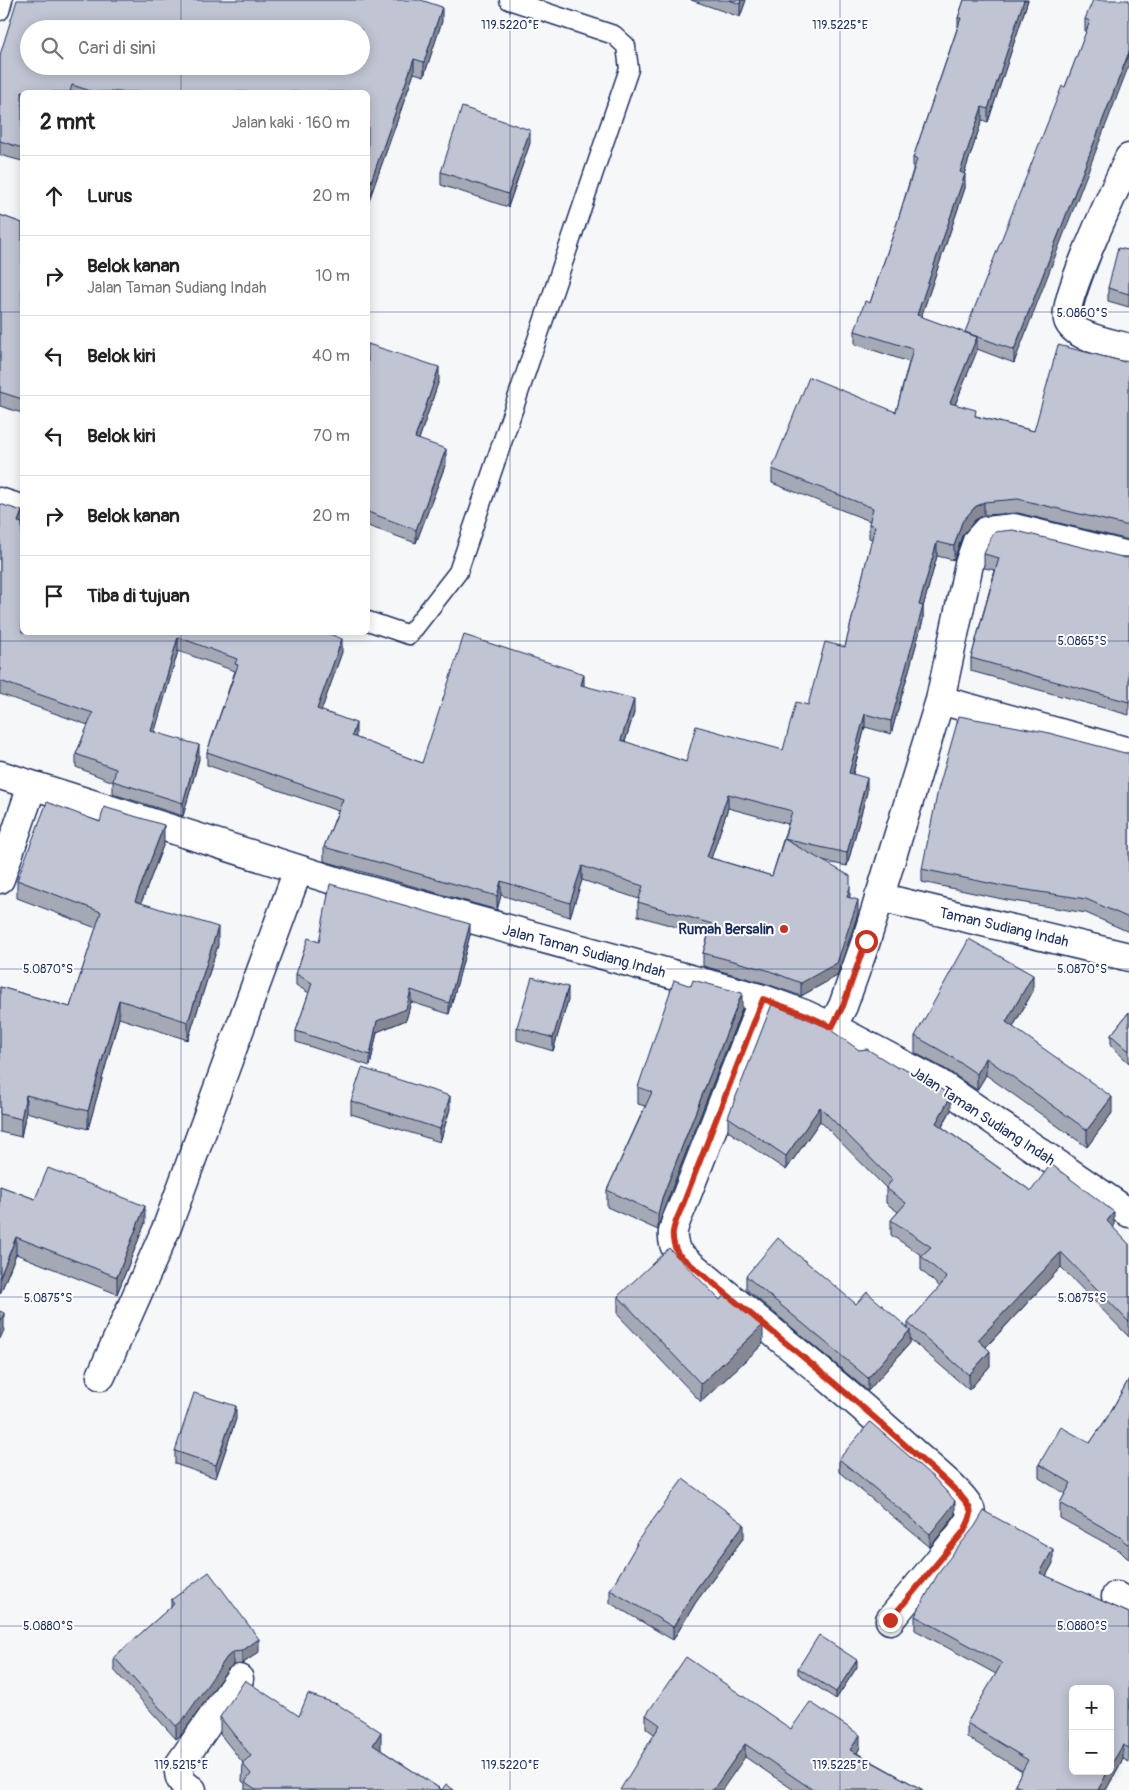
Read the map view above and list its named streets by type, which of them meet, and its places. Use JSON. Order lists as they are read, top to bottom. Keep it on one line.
{"streets":{"street":["Taman Sudiang Indah","Jalan Taman Sudiang Indah"]},"places":["Rumah Bersalin"],"page":{"search":"Cari di sini","heading":["2 mnt","Jalan kaki · 160 m"],"list":[["Lurus","20 m"],["Belok kanan","Jalan Taman Sudiang Indah","10 m"],["Belok kiri","40 m"],["Belok kiri","70 m"],["Belok kanan","20 m"],"Tiba di tujuan"],"map_buttons":["+","−"]},"coordinates":["119.5220°E","119.5225°E","5.0860°S","5.0865°S","5.0870°S","5.0875°S","5.0880°S","119.5215°E"]}
